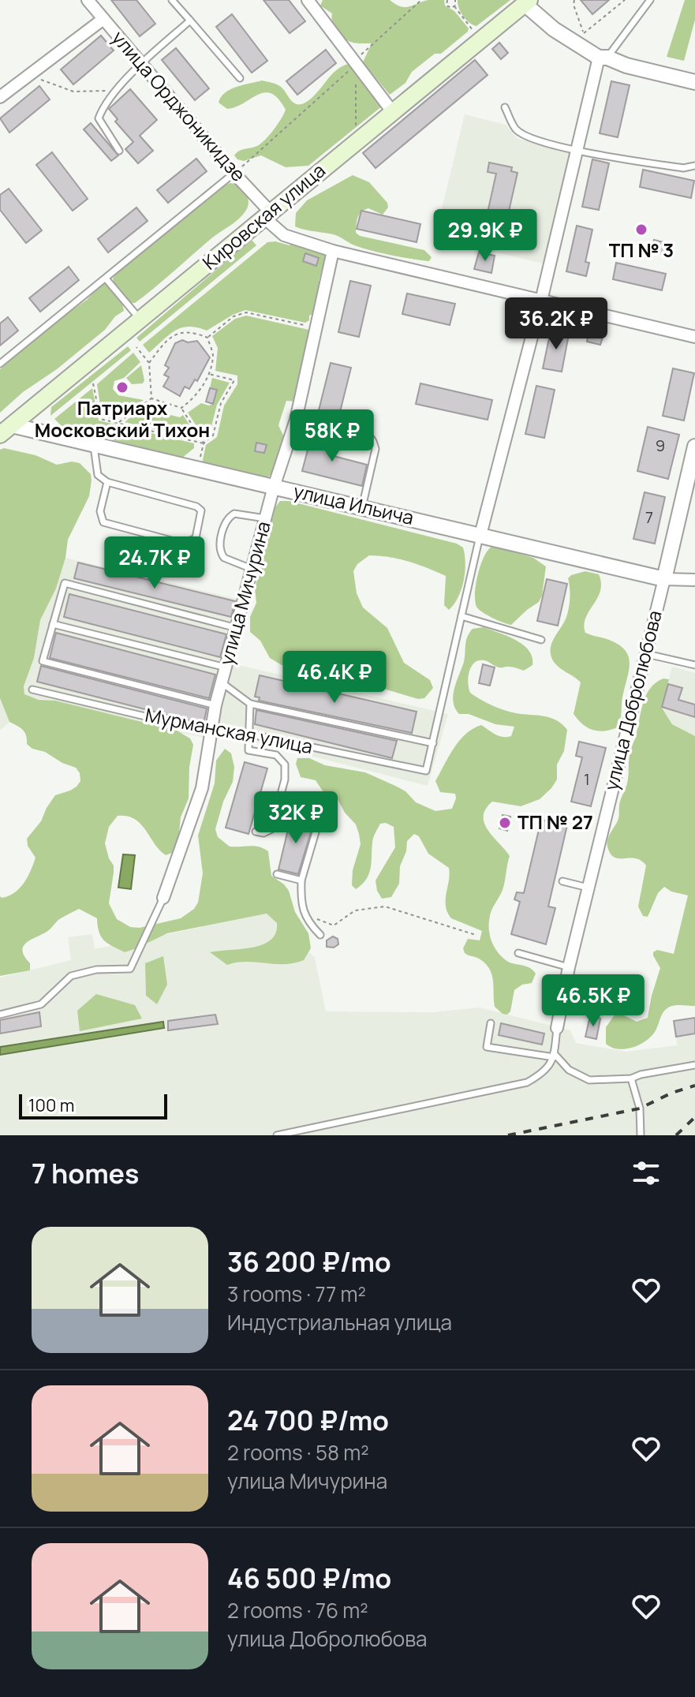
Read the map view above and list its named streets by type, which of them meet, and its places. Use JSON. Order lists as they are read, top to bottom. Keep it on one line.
{"streets":{"main road":["Кировская улица"],"street":["улица Орджоникидзе","улица Ильича","улица Мичурина","улица Добролюбова"],"lane":["Мурманская улица"]},"crossings":[["улица Орджоникидзе","Кировская улица"],["улица Орджоникидзе","улица Мичурина"],["Кировская улица","улица Ильича"],["улица Ильича","улица Мичурина"],["улица Ильича","улица Добролюбова"],["улица Мичурина","Мурманская улица"]],"places":["ТП № 3","Патриарх Московский Тихон","ТП № 27"],"house_numbers":["9","7","1"],"scale_bar":"100 m","page":{"price":["29.9K ₽","36.2K ₽","58K ₽","24.7K ₽","46.4K ₽","32K ₽","46.5K ₽"],"scale":"100 m","heading":"7 homes","list":[{"name":"36 200 ₽/mo","note":"3 rooms · 77 m² · Индустриальная улица"},{"name":"24 700 ₽/mo","note":"2 rooms · 58 m² · улица Мичурина"},{"name":"46 500 ₽/mo","note":"2 rooms · 76 m² · улица Добролюбова"}]}}
